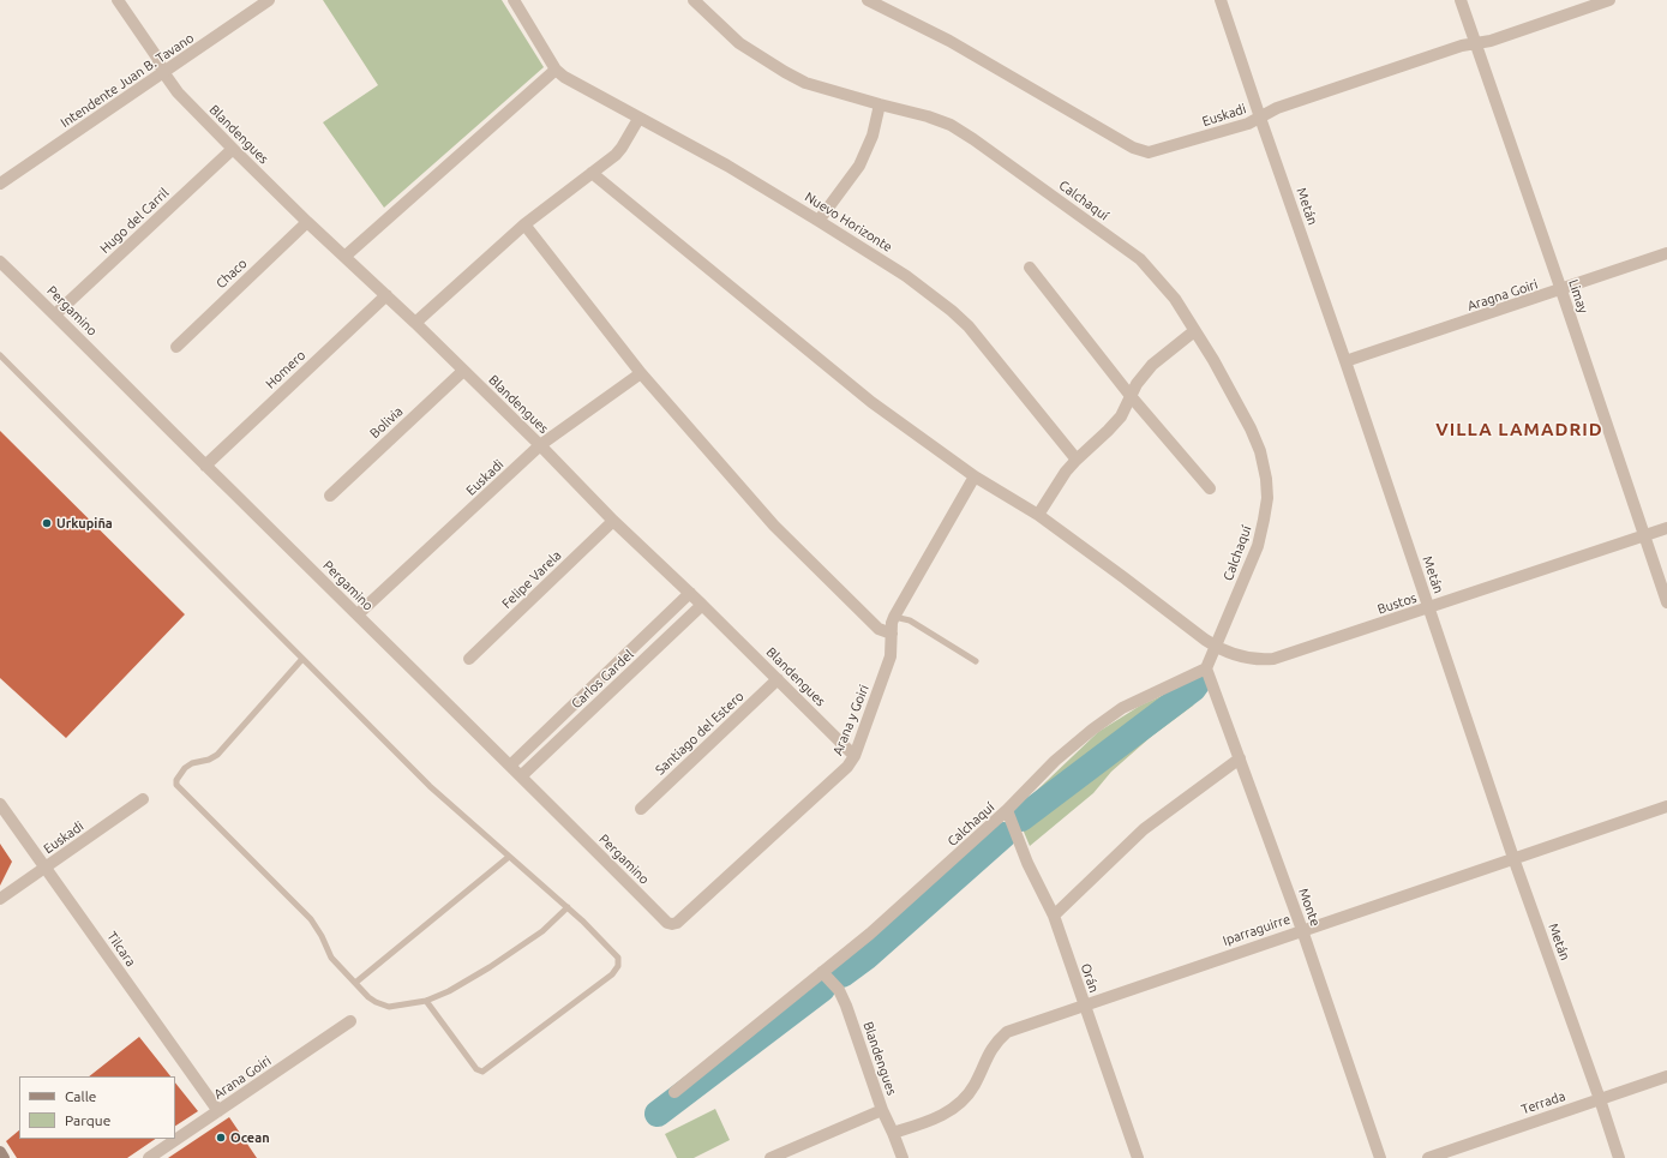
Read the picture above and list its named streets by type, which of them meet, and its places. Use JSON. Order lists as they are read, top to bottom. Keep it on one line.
{"streets":{"street":["Intendente Juan B. Tavano","Euskadi","Blandengues","Calchaquí","Metán","Hugo del Carril","Nuevo Horizonte","Chaco","Aragna Goiri","Limay","Pergamino","Homero","Bolivia","Felipe Varela","Bustos","Carlos Gardel","Arana y Goiri","Santiago del Estero","Monte","Iparraguirre","Tilcara","Orán","Arana Goiri","Terrada"]},"crossings":[["Intendente Juan B. Tavano","Blandengues"],["Euskadi","Blandengues"],["Euskadi","Metán"],["Euskadi","Limay"],["Euskadi","Pergamino"],["Euskadi","Tilcara"],["Blandengues","Calchaquí"],["Blandengues","Hugo del Carril"],["Blandengues","Chaco"],["Blandengues","Homero"],["Blandengues","Bolivia"],["Blandengues","Felipe Varela"],["Blandengues","Carlos Gardel"],["Blandengues","Arana y Goiri"],["Blandengues","Santiago del Estero"],["Blandengues","Iparraguirre"],["Calchaquí","Bustos"],["Calchaquí","Monte"],["Calchaquí","Orán"],["Metán","Aragna Goiri"],["Metán","Bustos"],["Metán","Iparraguirre"],["Metán","Terrada"],["Hugo del Carril","Pergamino"],["Aragna Goiri","Limay"],["Limay","Bustos"],["Pergamino","Homero"],["Pergamino","Carlos Gardel"],["Pergamino","Arana y Goiri"],["Bustos","Arana y Goiri"],["Monte","Iparraguirre"],["Iparraguirre","Orán"],["Tilcara","Arana Goiri"]],"districts":["VILLA LAMADRID"],"places":["Urkupiña","Ocean"],"legend":["Calle","Parque"]}
